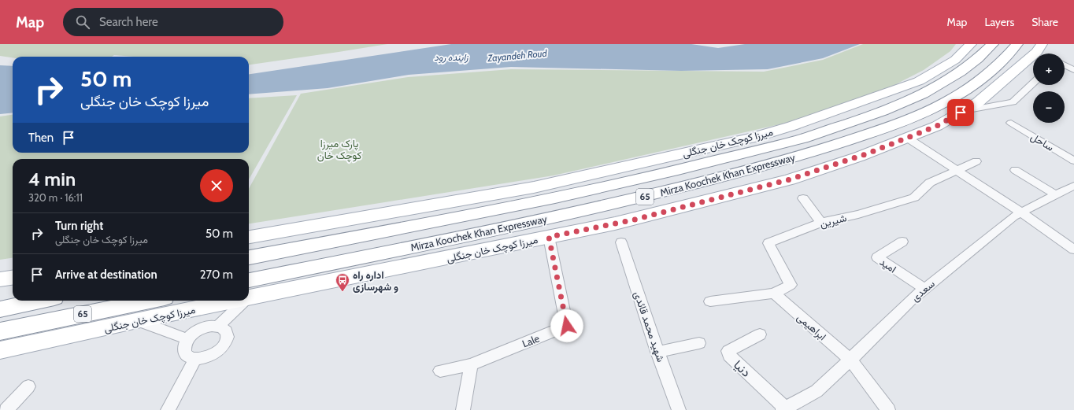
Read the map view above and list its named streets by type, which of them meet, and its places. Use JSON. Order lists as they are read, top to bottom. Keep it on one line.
{"streets":{"main road":["میرزا کوچک خان جنگلی","Mirza Koochek Khan Expressway","65"],"street":["ساحل","شیرین","امید","سعدی","شهید محمد قائدی","ابراهیمی","Lale","دنیا"]},"crossings":[["میرزا کوچک خان جنگلی","Lale"],["شیرین","ابراهیمی"],["امید","سعدی"],["سعدی","ابراهیمی"],["سعدی","دنیا"]],"water":["Zayandeh Roud","زاینده رود"],"parks":["پارک میرزا کوچک خان"],"places":{"bus stop":["اداره راه و شهرسازی"]},"page":{"header":"Map","search":"Search here","nav":["Map","Layers","Share"],"map_buttons":["+","−"],"turn":["50 m","میرزا کوچک خان جنگلی"],"then":"Then","heading":["4 min","320 m · 16:11"],"list":[{"name":"Turn right","note":"میرزا کوچک خان جنگلی","value":"50 m"},{"name":"Arrive at destination","value":"270 m"}]}}
